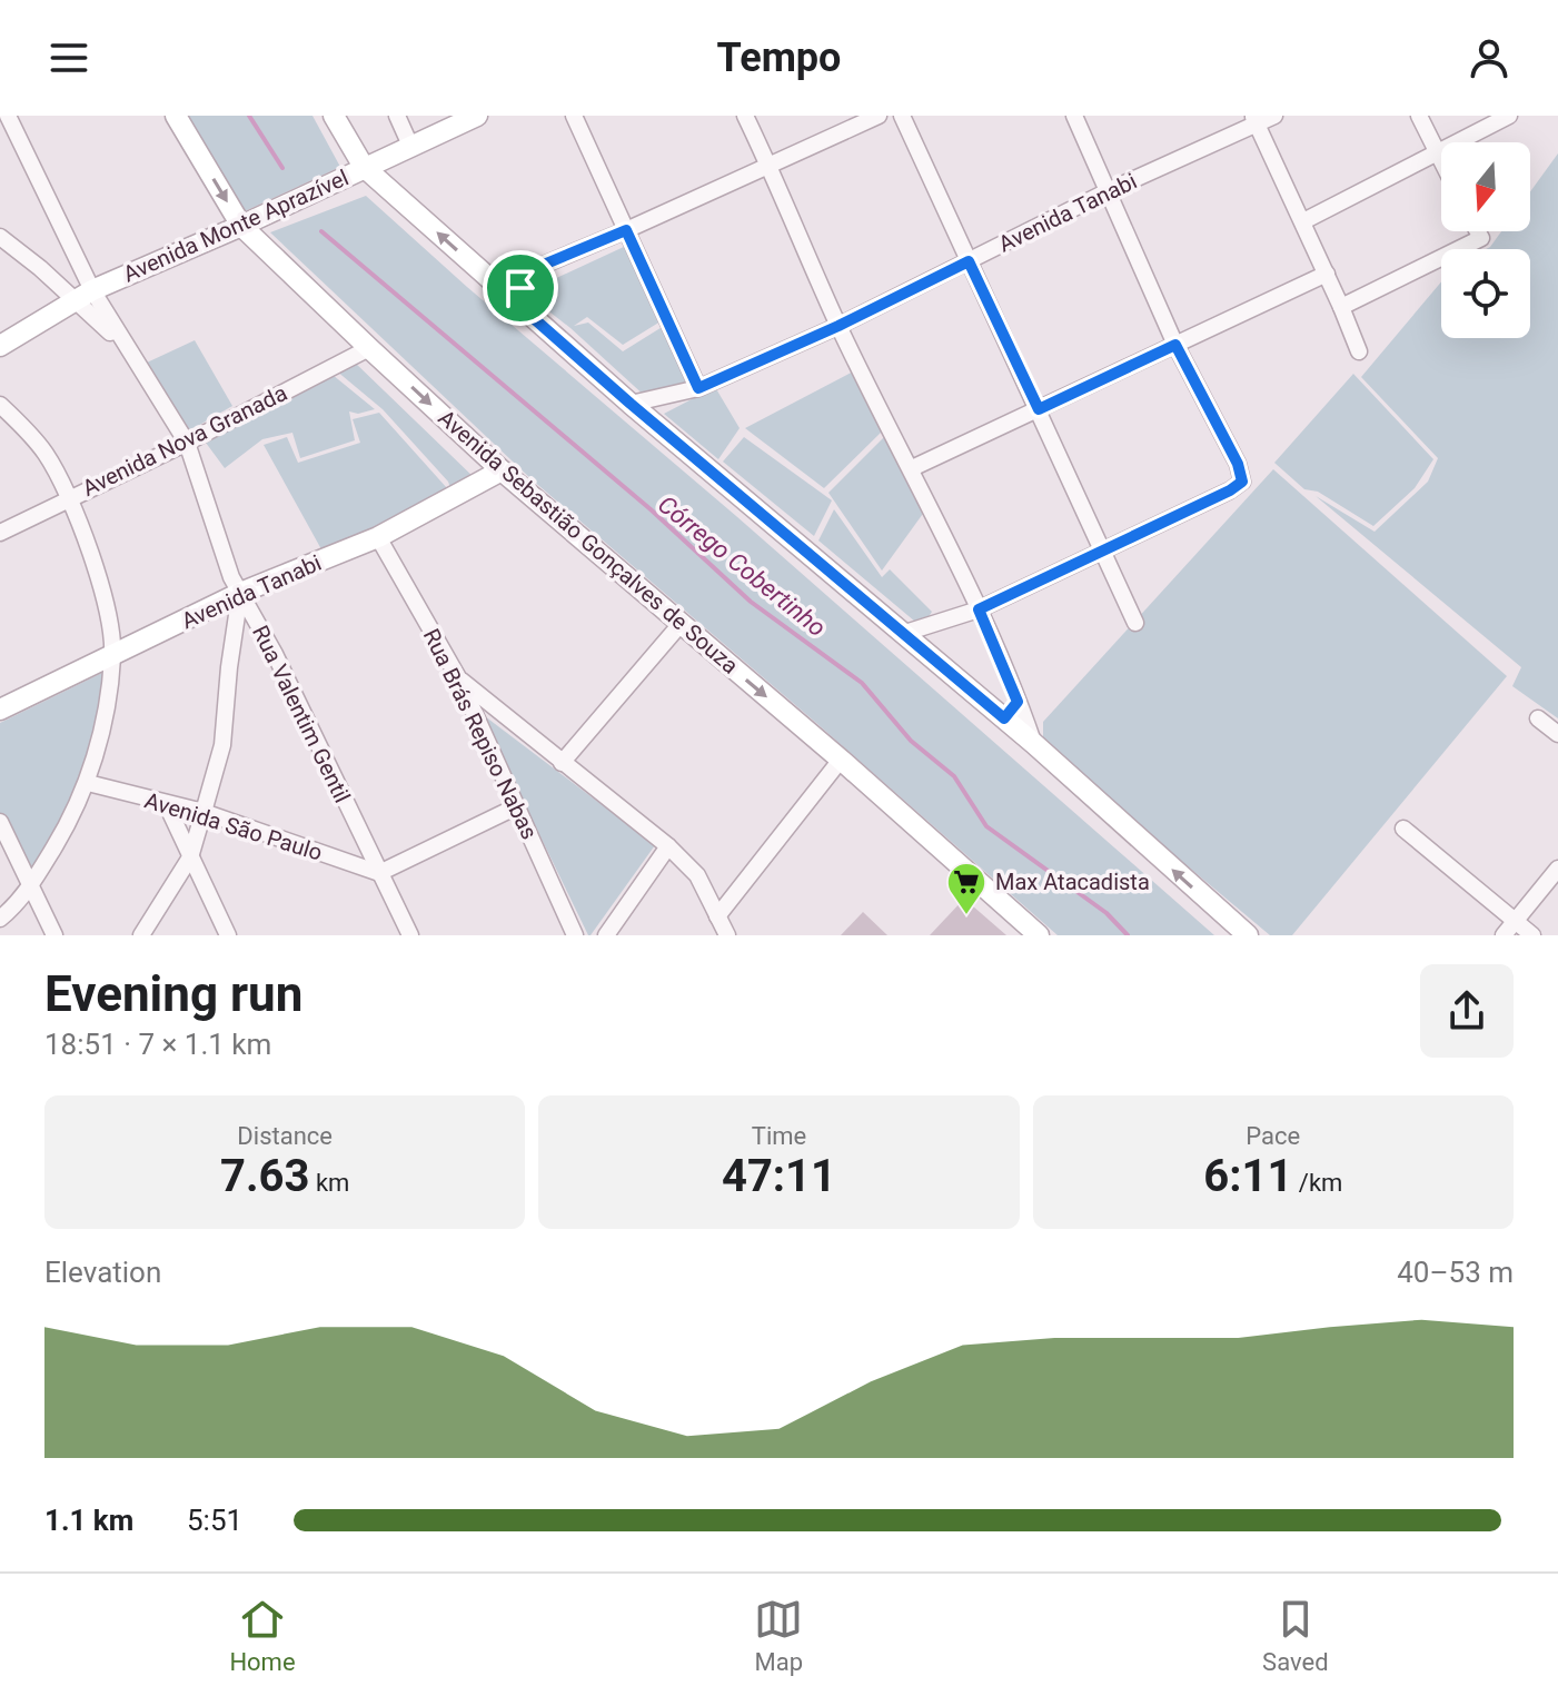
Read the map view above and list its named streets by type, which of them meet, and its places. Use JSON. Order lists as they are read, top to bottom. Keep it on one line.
{"streets":{"main road":["Avenida Tanabi","Avenida Monte Aprazível","Avenida Sebastião Gonçalves de Souza"],"street":["Avenida Nova Granada","Rua Valentim Gentil","Rua Brás Repiso Nabas","Avenida São Paulo"]},"crossings":[["Avenida Tanabi","Avenida Sebastião Gonçalves de Souza"],["Avenida Tanabi","Rua Valentim Gentil"],["Avenida Tanabi","Rua Brás Repiso Nabas"],["Avenida Monte Aprazível","Avenida Sebastião Gonçalves de Souza"],["Avenida Monte Aprazível","Rua Valentim Gentil"],["Avenida Nova Granada","Avenida Sebastião Gonçalves de Souza"],["Avenida Nova Granada","Rua Valentim Gentil"],["Rua Valentim Gentil","Avenida São Paulo"]],"water":["Córrego Cobertinho"],"places":{"supermarket":["Max Atacadista"]},"north":"bottom","page":{"header":"Tempo","heading":["Evening run","18:51 · 7 × 1.1 km"],"stats":[["Distance","7.63 km"],["Time","47:11"],["Pace","6:11 /km"]],"chart":["Elevation","40–53 m"],"list":[{"name":"1.1 km","note":"5:51"}],"tabs":["Home","Map","Saved"]}}
